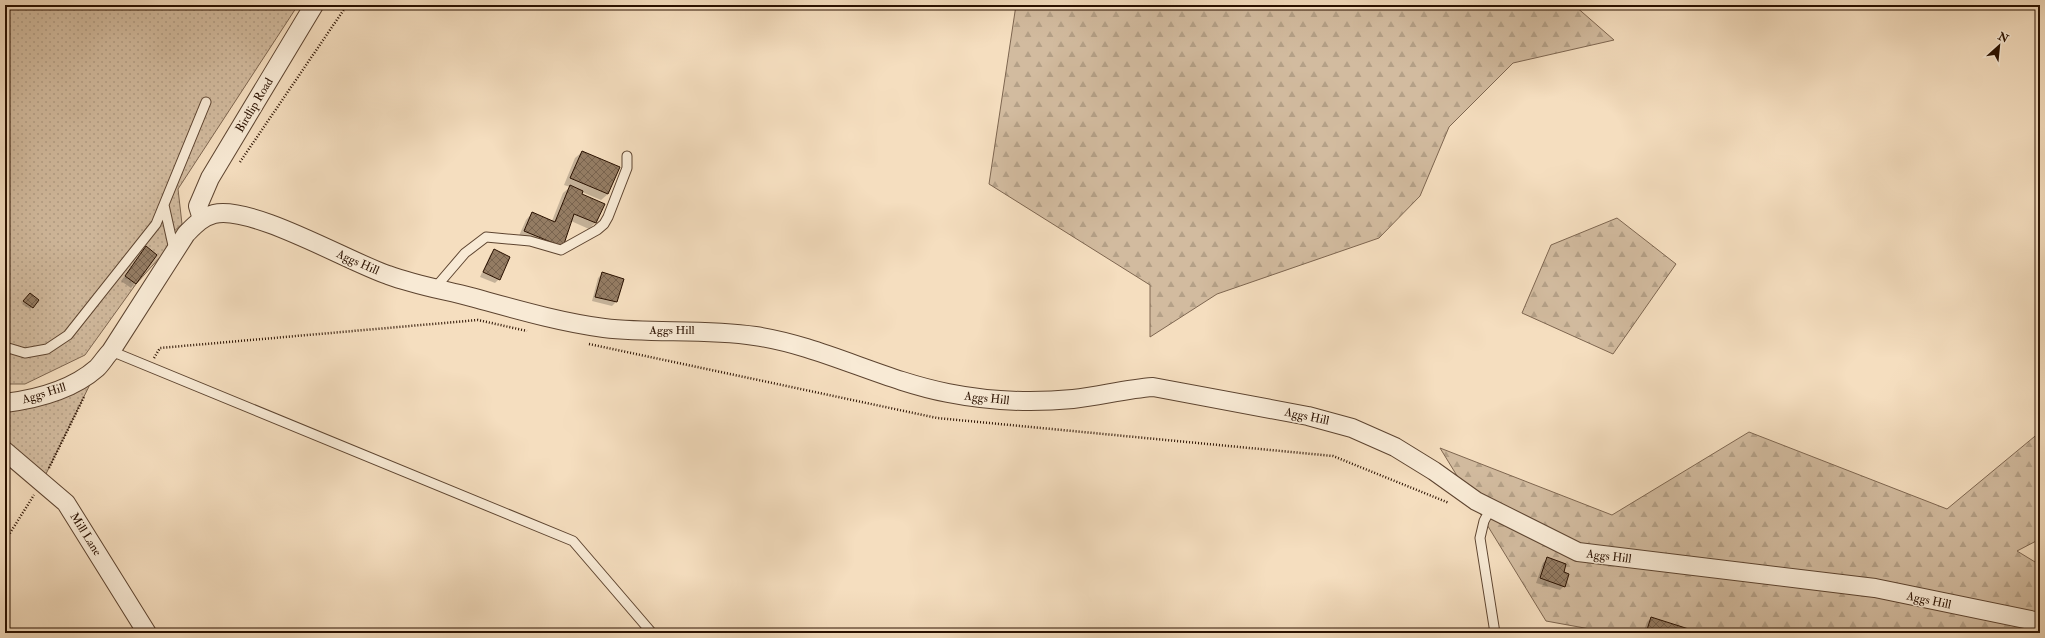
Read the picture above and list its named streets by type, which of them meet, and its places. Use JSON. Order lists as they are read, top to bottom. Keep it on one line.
{"streets":{"street":["Birdlip Road","Aggs Hill","Mill Lane"]},"crossings":[["Birdlip Road","Aggs Hill"]],"north":"top right"}
